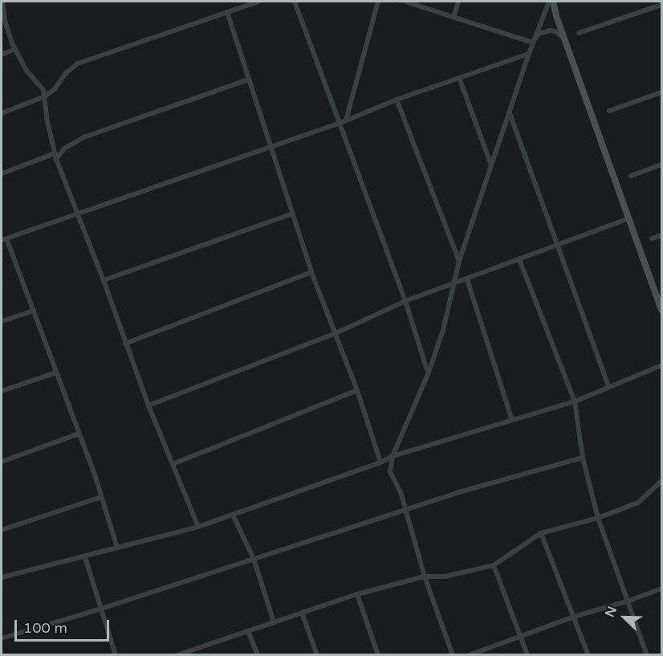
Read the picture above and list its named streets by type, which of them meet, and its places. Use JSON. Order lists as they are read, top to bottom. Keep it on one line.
{"scale_bar":"100 m","north":"top left"}
